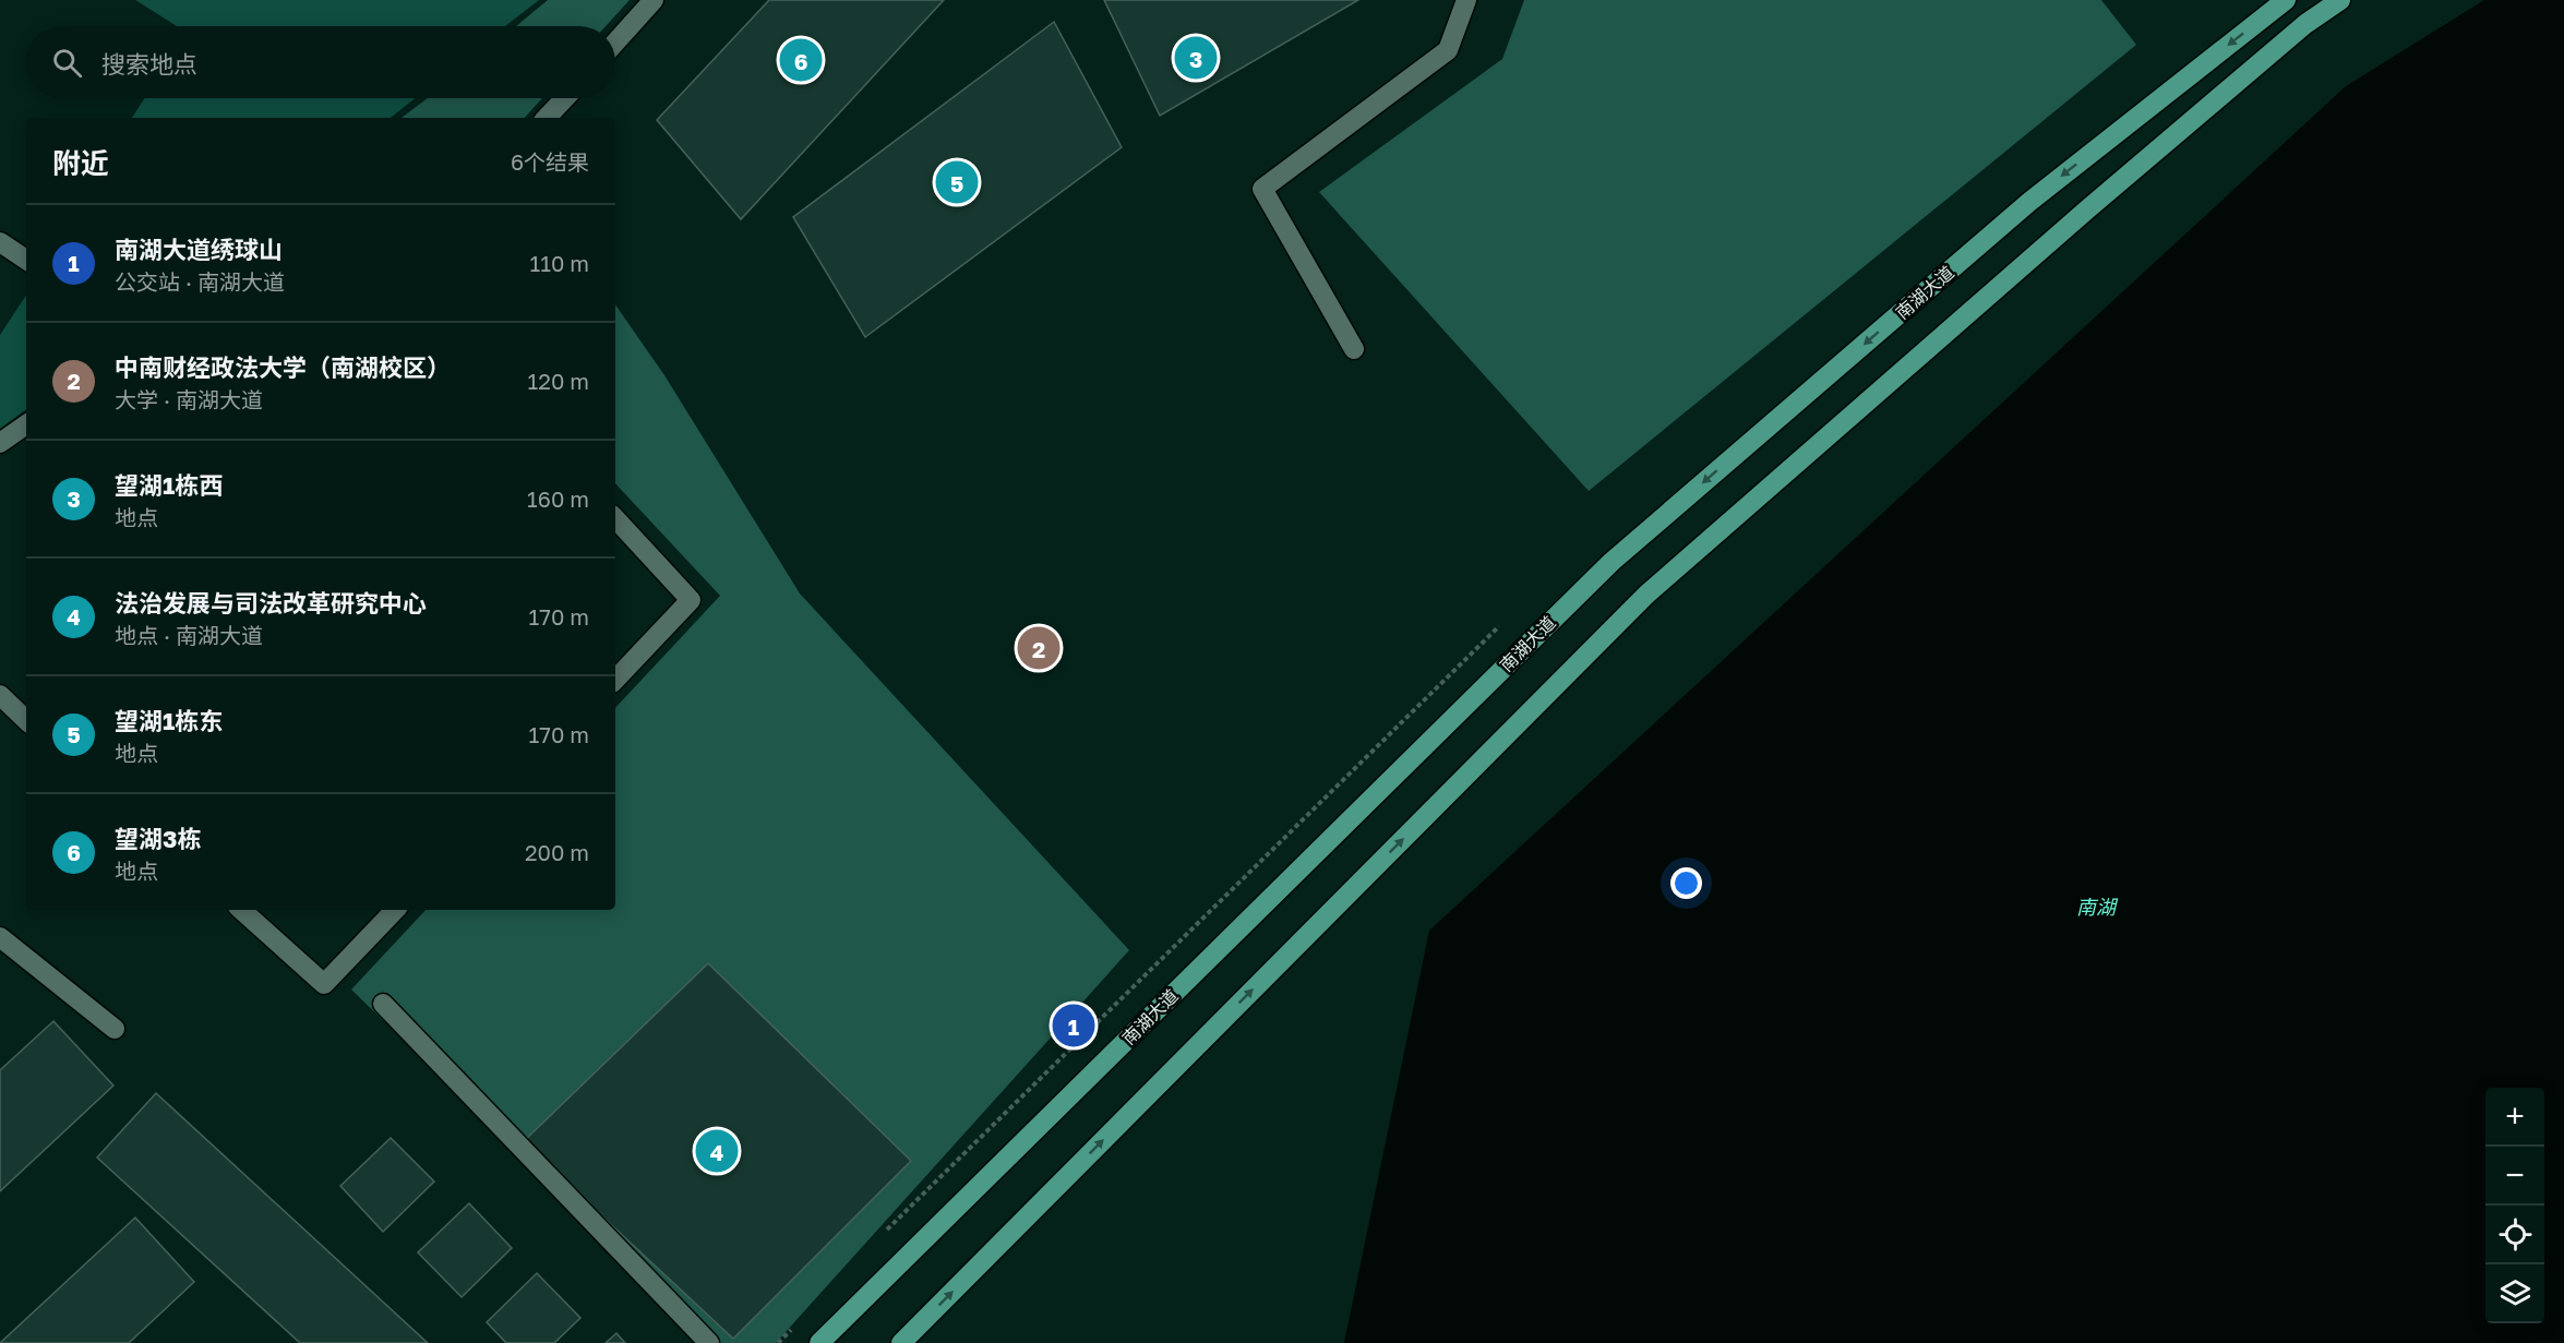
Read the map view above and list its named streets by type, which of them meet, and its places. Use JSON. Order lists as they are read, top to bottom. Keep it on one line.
{"streets":{"main road":["南湖大道"]},"water":["南湖"],"page":{"search":"搜索地点","pins":["3","6","5","2","1","4"],"heading":["附近","6个结果"],"list":[{"mark":"1","name":"南湖大道绣球山","note":"公交站 · 南湖大道","value":"110 m"},{"mark":"2","name":"中南财经政法大学（南湖校区）","note":"大学 · 南湖大道","value":"120 m"},{"mark":"3","name":"望湖1栋西","note":"地点","value":"160 m"},{"mark":"4","name":"法治发展与司法改革研究中心","note":"地点 · 南湖大道","value":"170 m"},{"mark":"5","name":"望湖1栋东","note":"地点","value":"170 m"},{"mark":"6","name":"望湖3栋","note":"地点","value":"200 m"}],"map_buttons":["+","−"]}}
